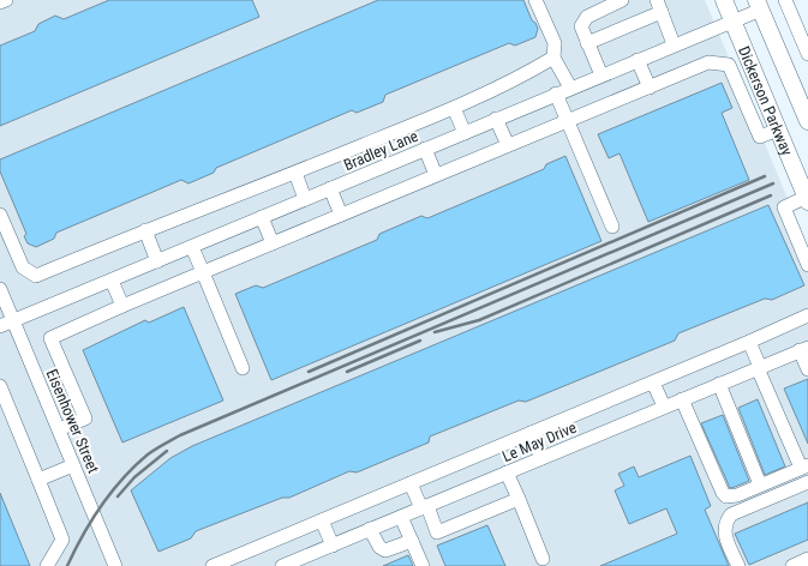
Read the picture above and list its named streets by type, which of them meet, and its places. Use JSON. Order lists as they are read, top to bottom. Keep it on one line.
{"streets":{"main road":["Dickerson Parkway"],"street":["Bradley Lane","Eisenhower Street","Le May Drive"]},"crossings":[["Dickerson Parkway","Bradley Lane"],["Bradley Lane","Eisenhower Street"]]}
